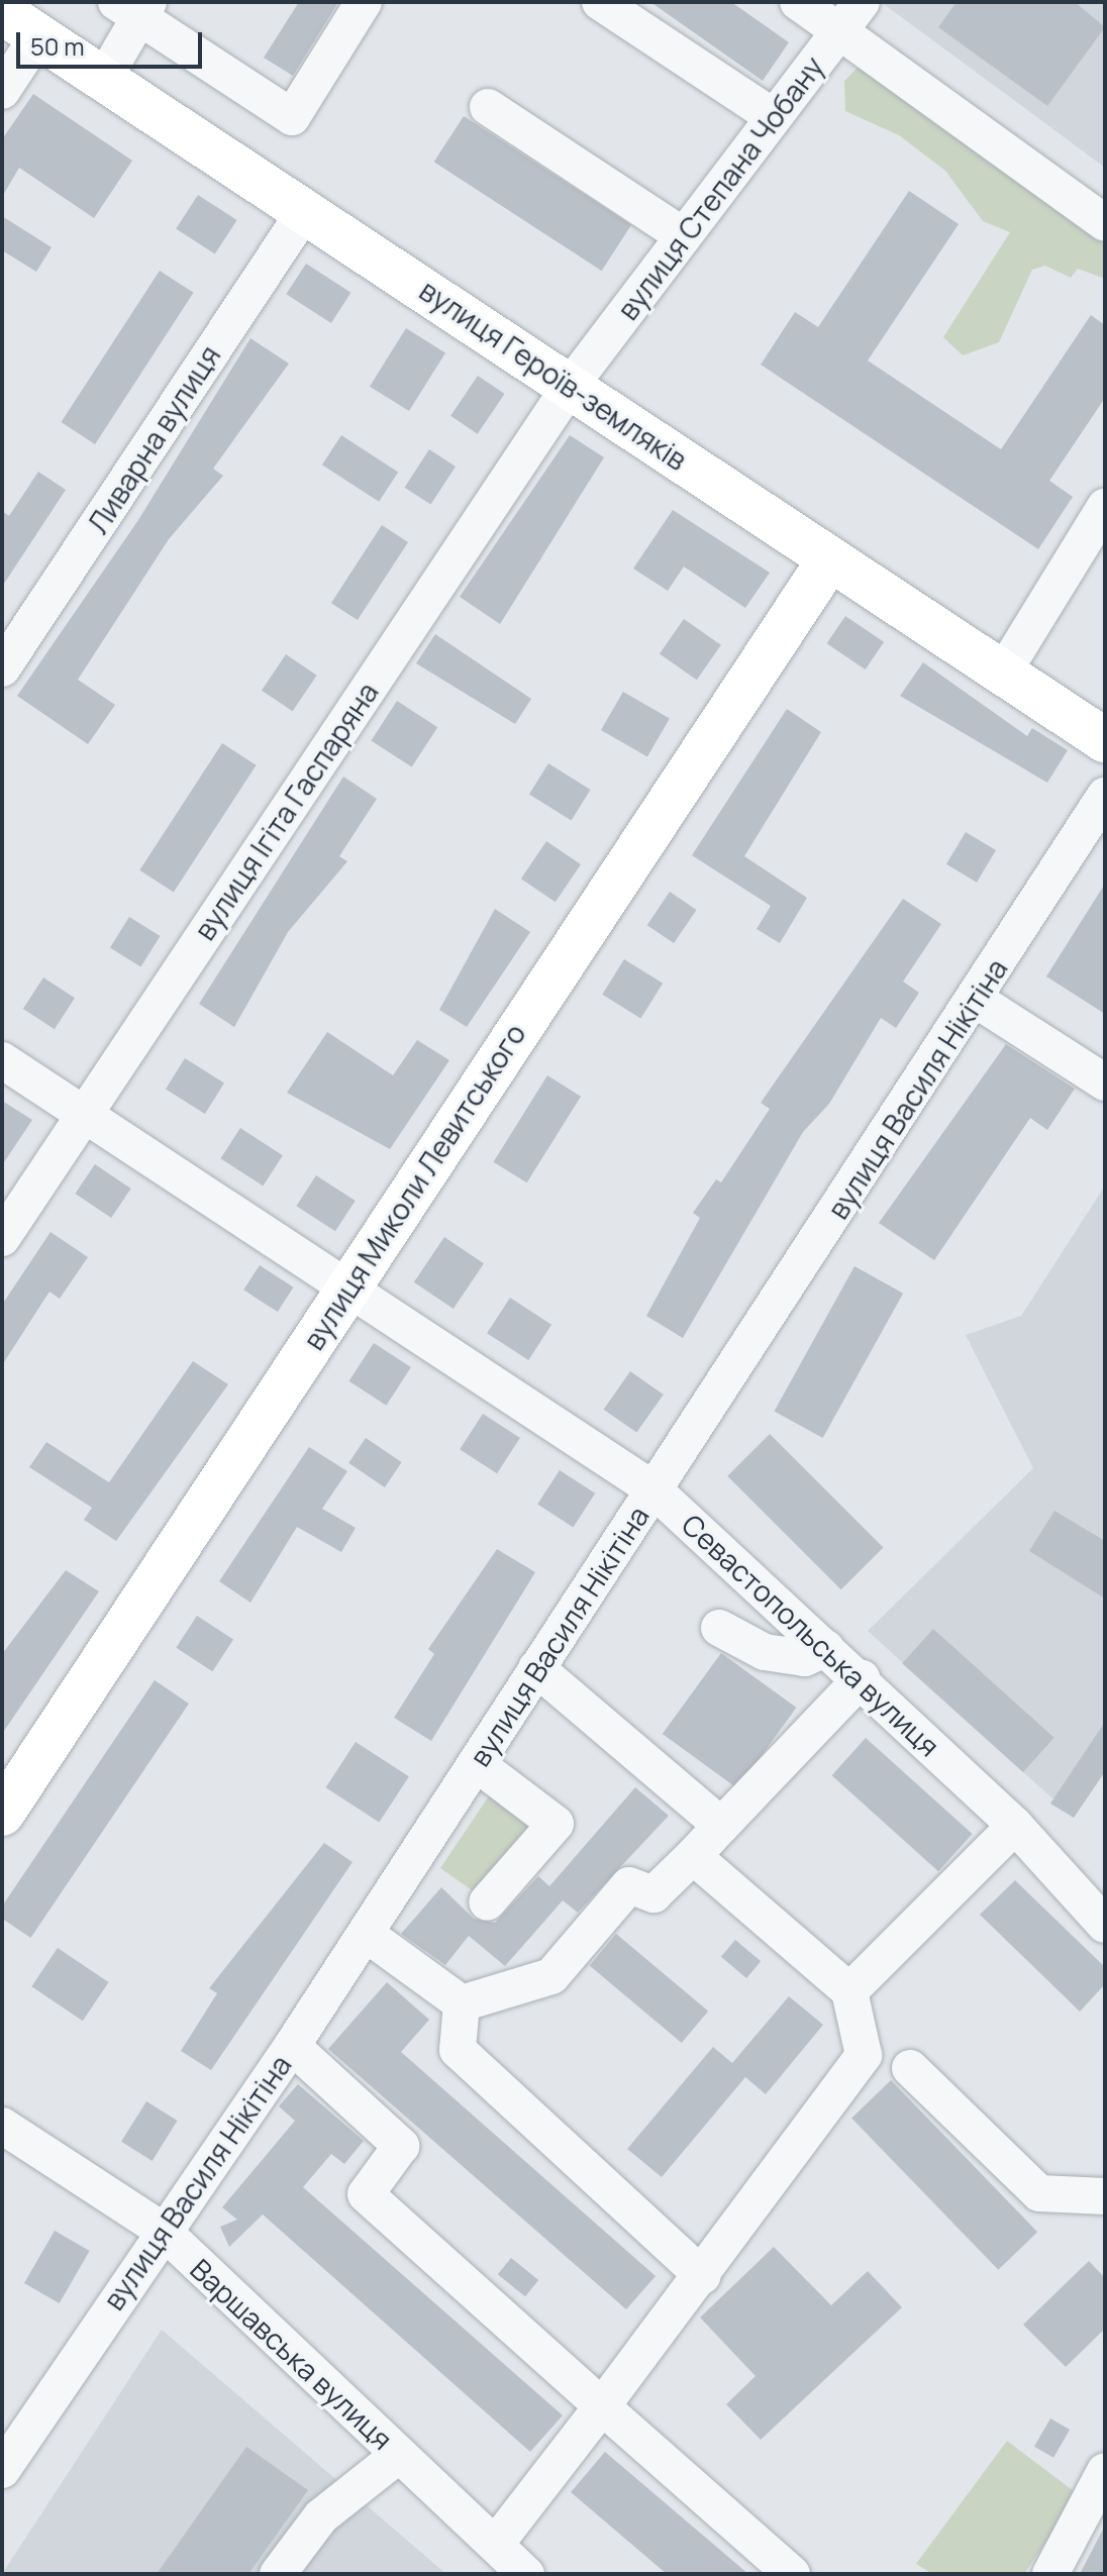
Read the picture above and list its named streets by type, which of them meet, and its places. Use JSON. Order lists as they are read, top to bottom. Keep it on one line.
{"streets":{"main road":["вулиця Героїв-земляків","вулиця Миколи Левитського"],"street":["вулиця Степана Чобану","Ливарна вулиця","вулиця Ігіта Гаспаряна","вулиця Василя Нікітіна","Севастопольська вулиця","Варшавська вулиця"]},"crossings":[["вулиця Степана Чобану","вулиця Героїв-земляків"],["вулиця Степана Чобану","вулиця Ігіта Гаспаряна"],["вулиця Героїв-земляків","Ливарна вулиця"],["вулиця Героїв-земляків","вулиця Ігіта Гаспаряна"],["вулиця Героїв-земляків","вулиця Миколи Левитського"],["вулиця Ігіта Гаспаряна","Севастопольська вулиця"],["вулиця Василя Нікітіна","Севастопольська вулиця"],["вулиця Василя Нікітіна","Варшавська вулиця"],["вулиця Миколи Левитського","Севастопольська вулиця"]],"scale_bar":"50 m"}
